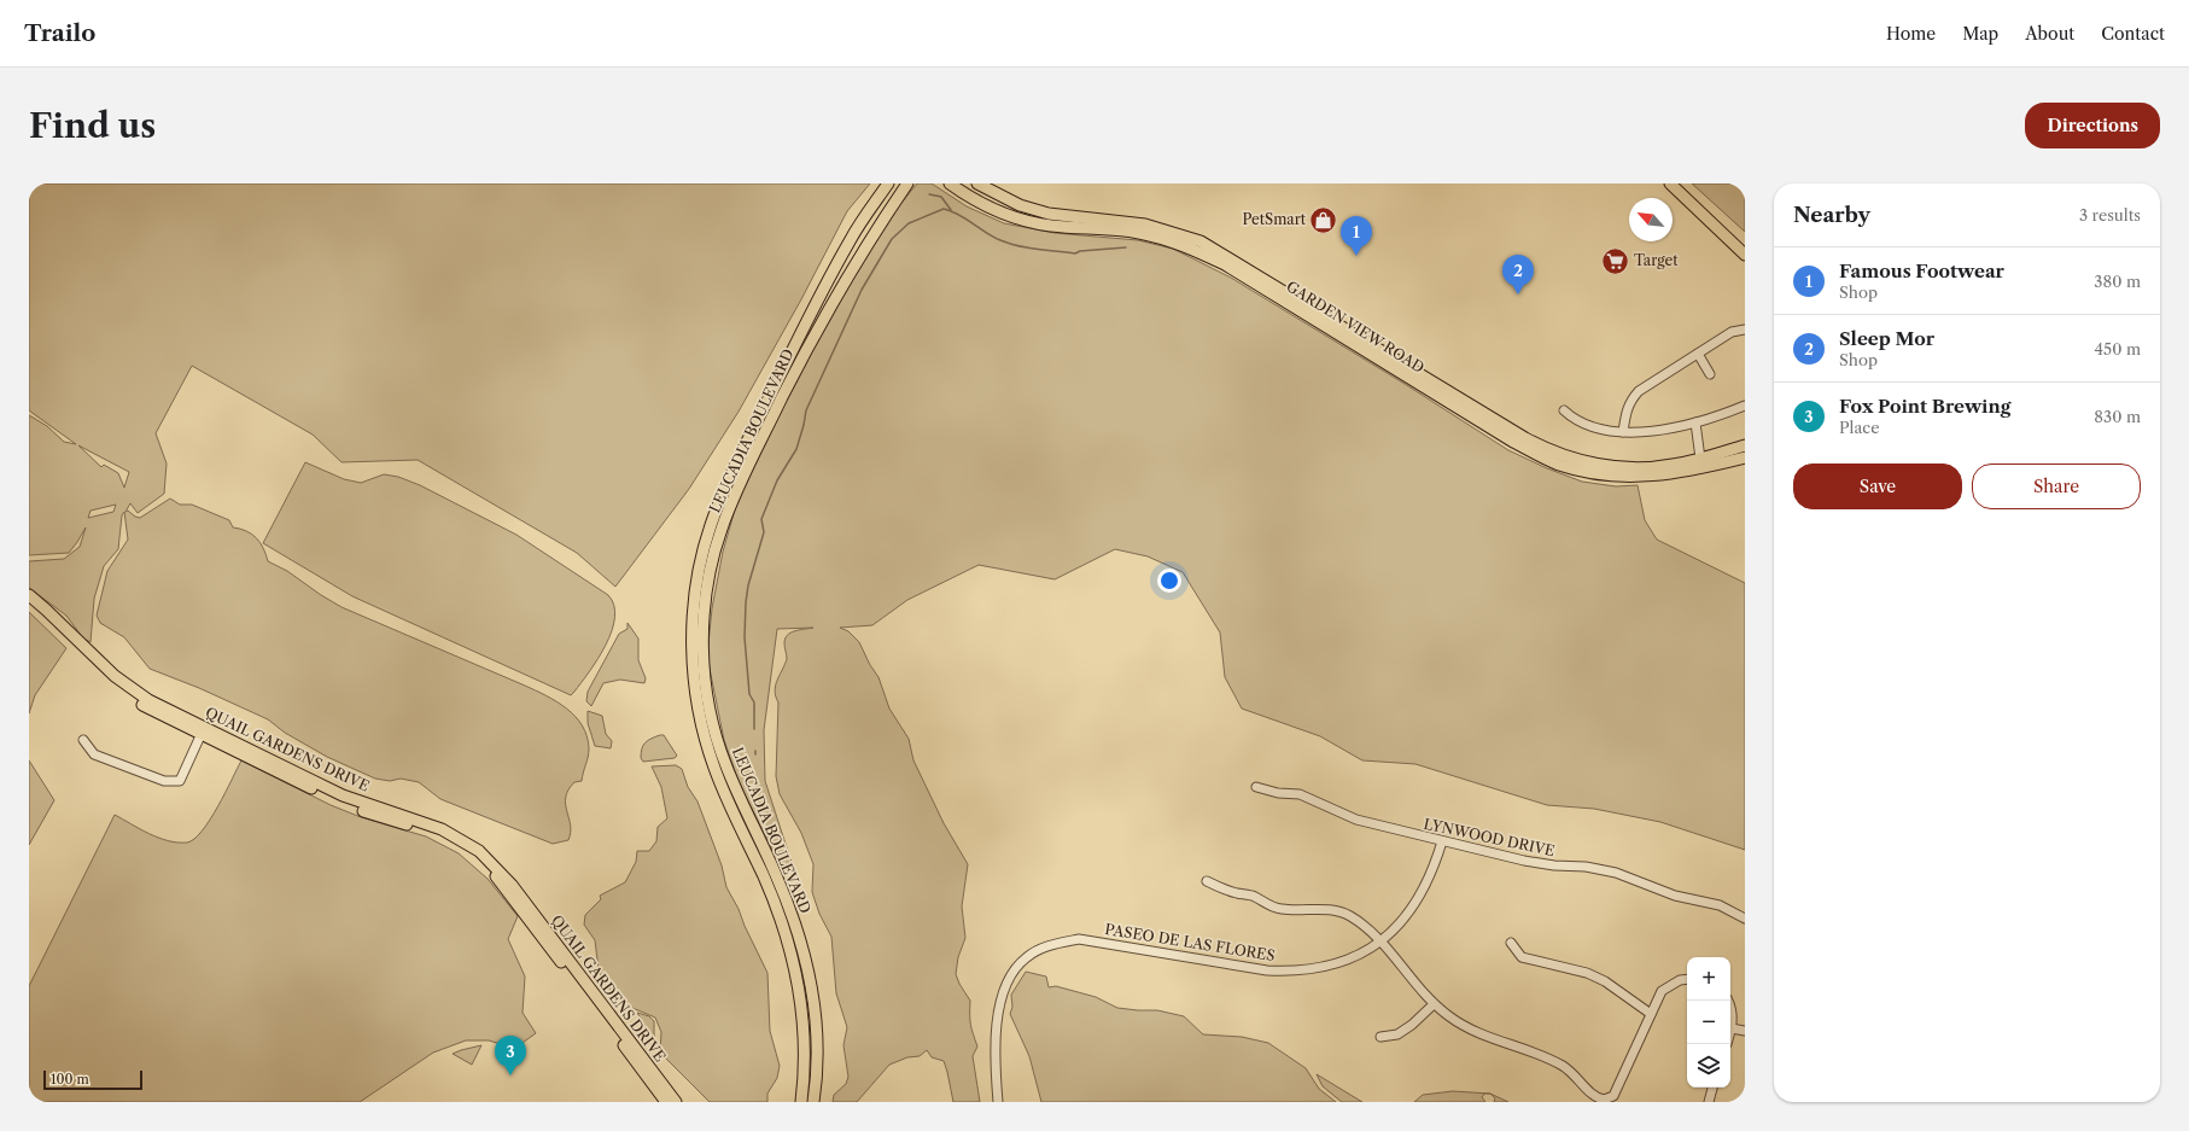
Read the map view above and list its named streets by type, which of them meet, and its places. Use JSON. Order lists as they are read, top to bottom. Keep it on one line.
{"streets":{"main road":["GARDEN VIEW ROAD","LEUCADIA BOULEVARD","QUAIL GARDENS DRIVE"],"street":["LYNWOOD DRIVE","PASEO DE LAS FLORES"]},"crossings":[["LYNWOOD DRIVE","PASEO DE LAS FLORES"]],"places":{"shop":["PetSmart"],"supermarket":["Target"]},"scale_bar":"100 m","north":"top left","page":{"header":"Trailo","nav":["Home","Map","About","Contact"],"buttons":["Directions",["Save","Share"]],"title":"Find us","heading":["Nearby","3 results"],"pins":["1","2","3"],"list":[{"mark":"1","name":"Famous Footwear","note":"Shop","value":"380 m"},{"mark":"2","name":"Sleep Mor","note":"Shop","value":"450 m"},{"mark":"3","name":"Fox Point Brewing","note":"Place","value":"830 m"}],"map_buttons":["+","−"],"scale":"100 m"}}
